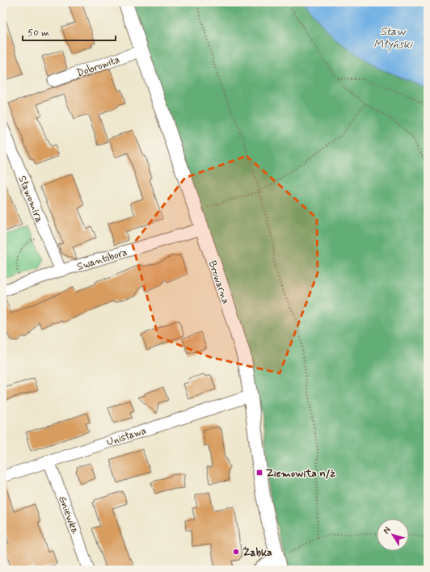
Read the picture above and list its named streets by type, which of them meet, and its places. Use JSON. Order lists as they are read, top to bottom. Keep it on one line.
{"streets":{"street":["Dobrowita","Sławomira","Swantibora","Browarna","Unisława","Gniewka"]},"crossings":[["Dobrowita","Browarna"],["Sławomira","Swantibora"],["Swantibora","Browarna"],["Browarna","Unisława"],["Unisława","Gniewka"]],"water":["Staw Młyński"],"places":{"transit":["Ziemowita n/ż"],"other":["Żabka"]},"scale_bar":"50 m","north":"top left"}
